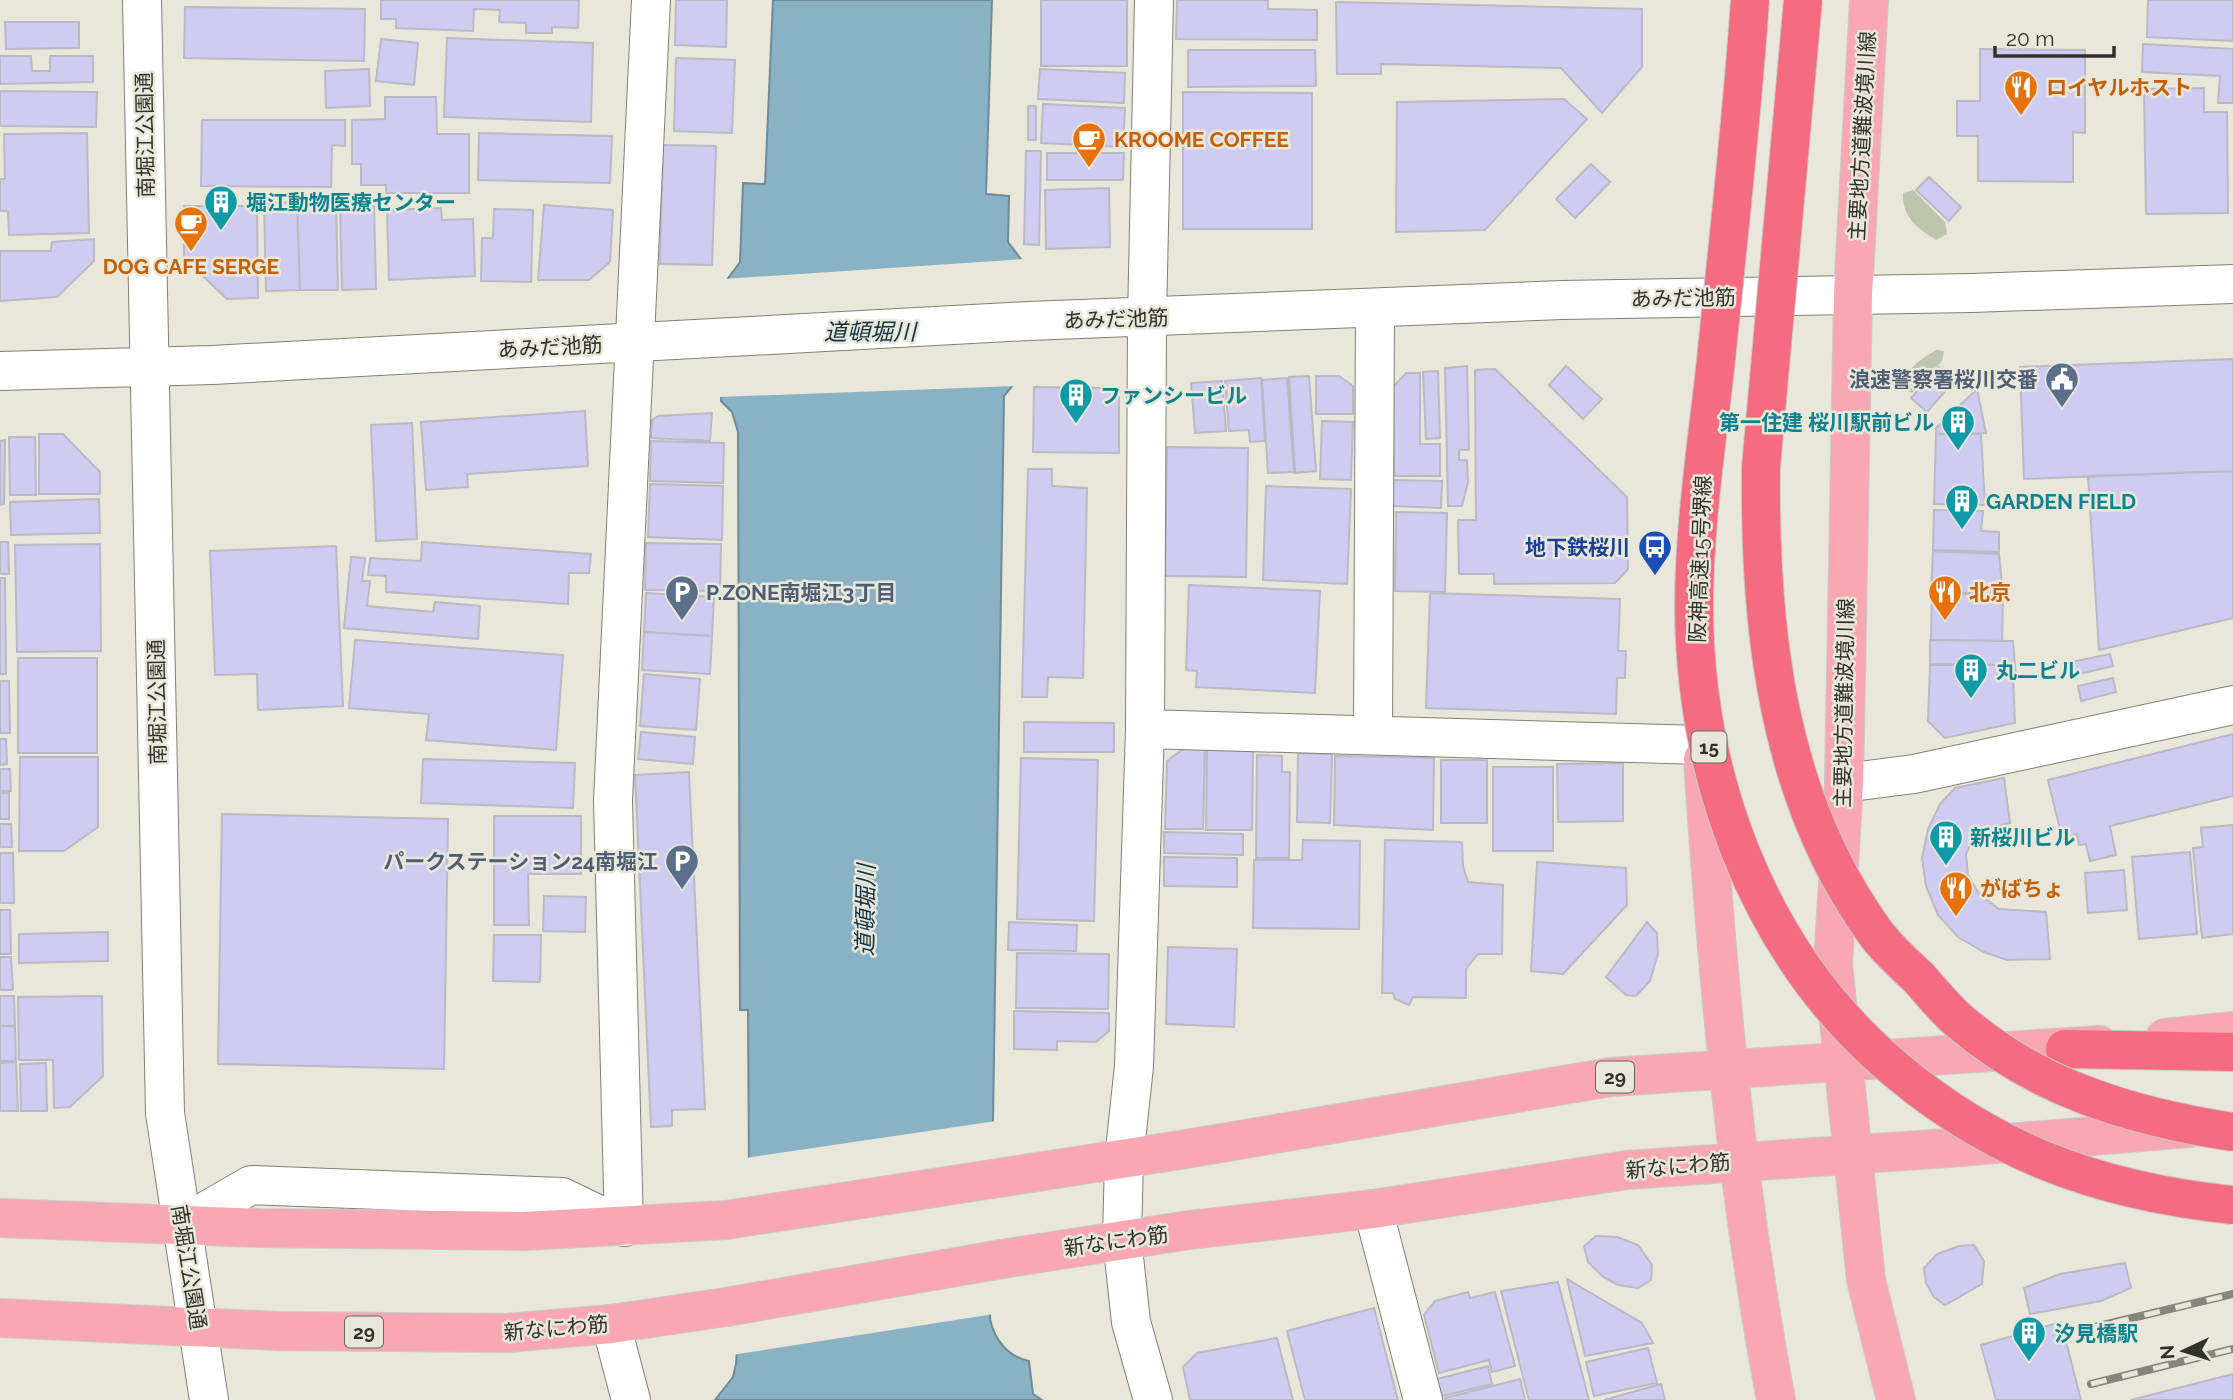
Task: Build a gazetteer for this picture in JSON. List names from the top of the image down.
{
  "streets": {
    "highway": ["阪神高速15号堺線", "15"],
    "main road": ["主要地方道難波境川線", "29", "新なにわ筋"],
    "street": ["南堀江公園通", "あみだ池筋"]
  },
  "crossings": [
    ["南堀江公園通", "あみだ池筋"],
    ["南堀江公園通", "29"],
    ["南堀江公園通", "新なにわ筋"],
    ["主要地方道難波境川線", "あみだ池筋"],
    ["主要地方道難波境川線", "29"],
    ["主要地方道難波境川線", "新なにわ筋"]
  ],
  "water": ["道頓堀川"],
  "places": {
    "restaurant": ["ロイヤルホスト", "北京", "がばちょ"],
    "cafe": ["KROOME COFFEE", "DOG CAFE SERGE"],
    "building": [
      "堀江動物医療センター",
      "ファンシービル",
      "第一住建 桜川駅前ビル",
      "GARDEN FIELD",
      "丸二ビル",
      "新桜川ビル",
      "汐見橋駅"
    ],
    "public building": ["浪速警察署桜川交番"],
    "bus stop": ["地下鉄桜川"],
    "parking": ["P.ZONE南堀江3丁目", "パークステーション24南堀江"]
  },
  "scale_bar": "20 m",
  "north": "left"
}
